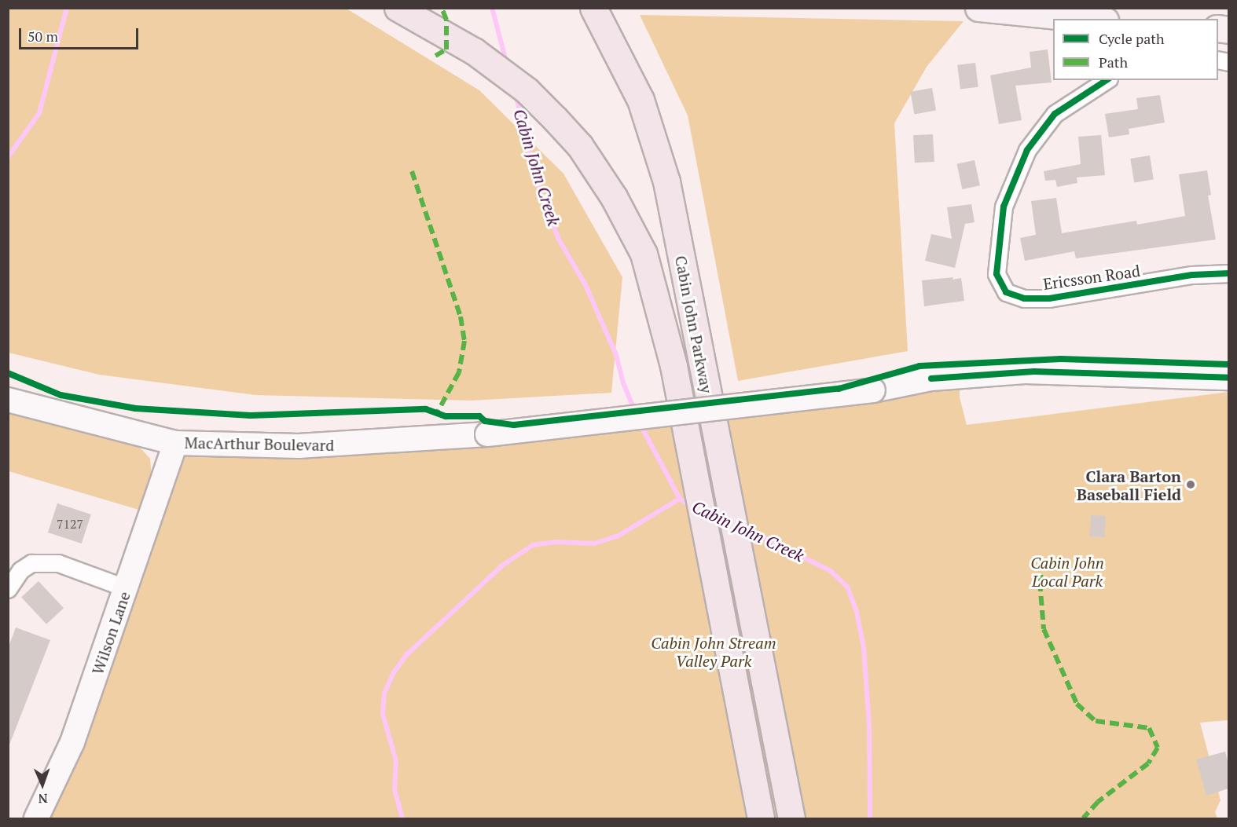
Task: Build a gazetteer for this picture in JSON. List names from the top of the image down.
{
  "streets": {
    "highway": ["Cabin John Parkway"],
    "main road": ["MacArthur Boulevard", "Wilson Lane"],
    "street": ["Ericsson Road"]
  },
  "crossings": [
    ["MacArthur Boulevard", "Wilson Lane"]
  ],
  "water": ["Cabin John Creek"],
  "parks": ["Cabin John Local Park", "Cabin John Stream Valley Park"],
  "places": ["Clara Barton Baseball Field"],
  "house_numbers": ["7127"],
  "legend": ["Cycle path", "Path"],
  "scale_bar": "50 m",
  "north": "bottom"
}
